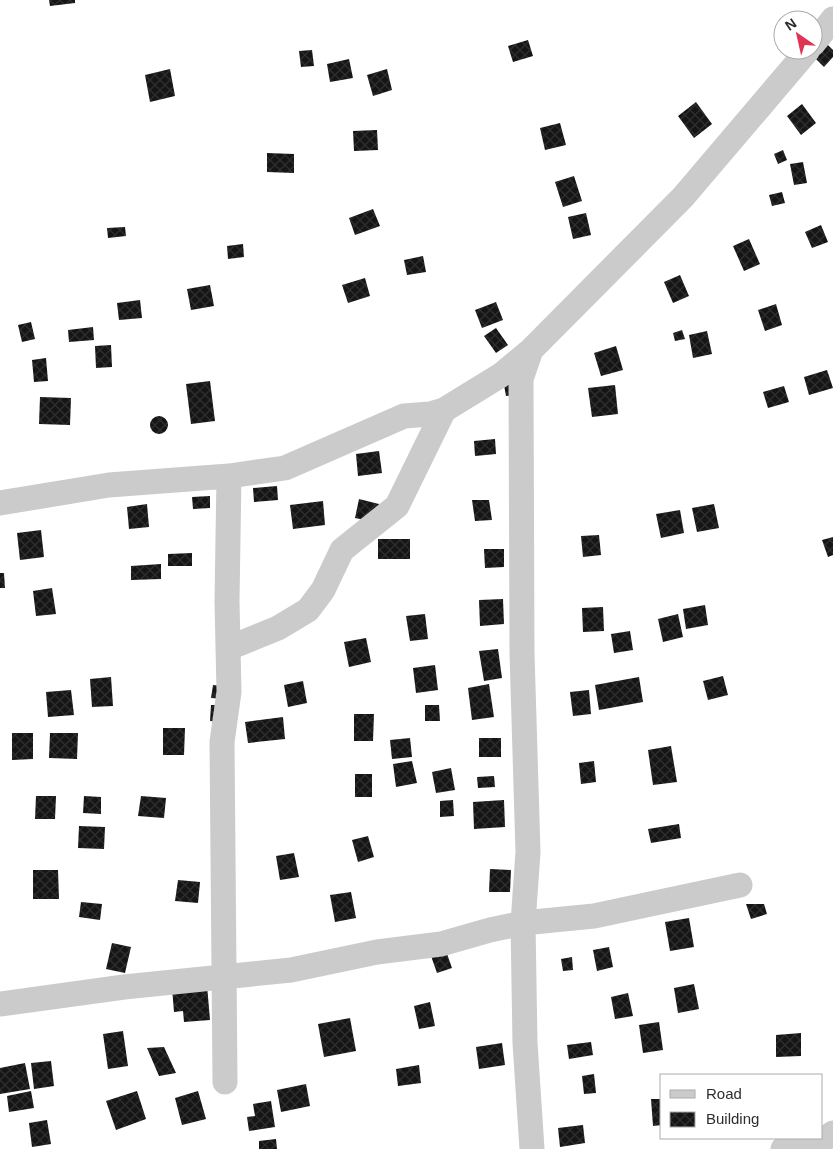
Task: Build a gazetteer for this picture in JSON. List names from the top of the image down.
{
  "legend": ["Road", "Building"],
  "north": "top left"
}
